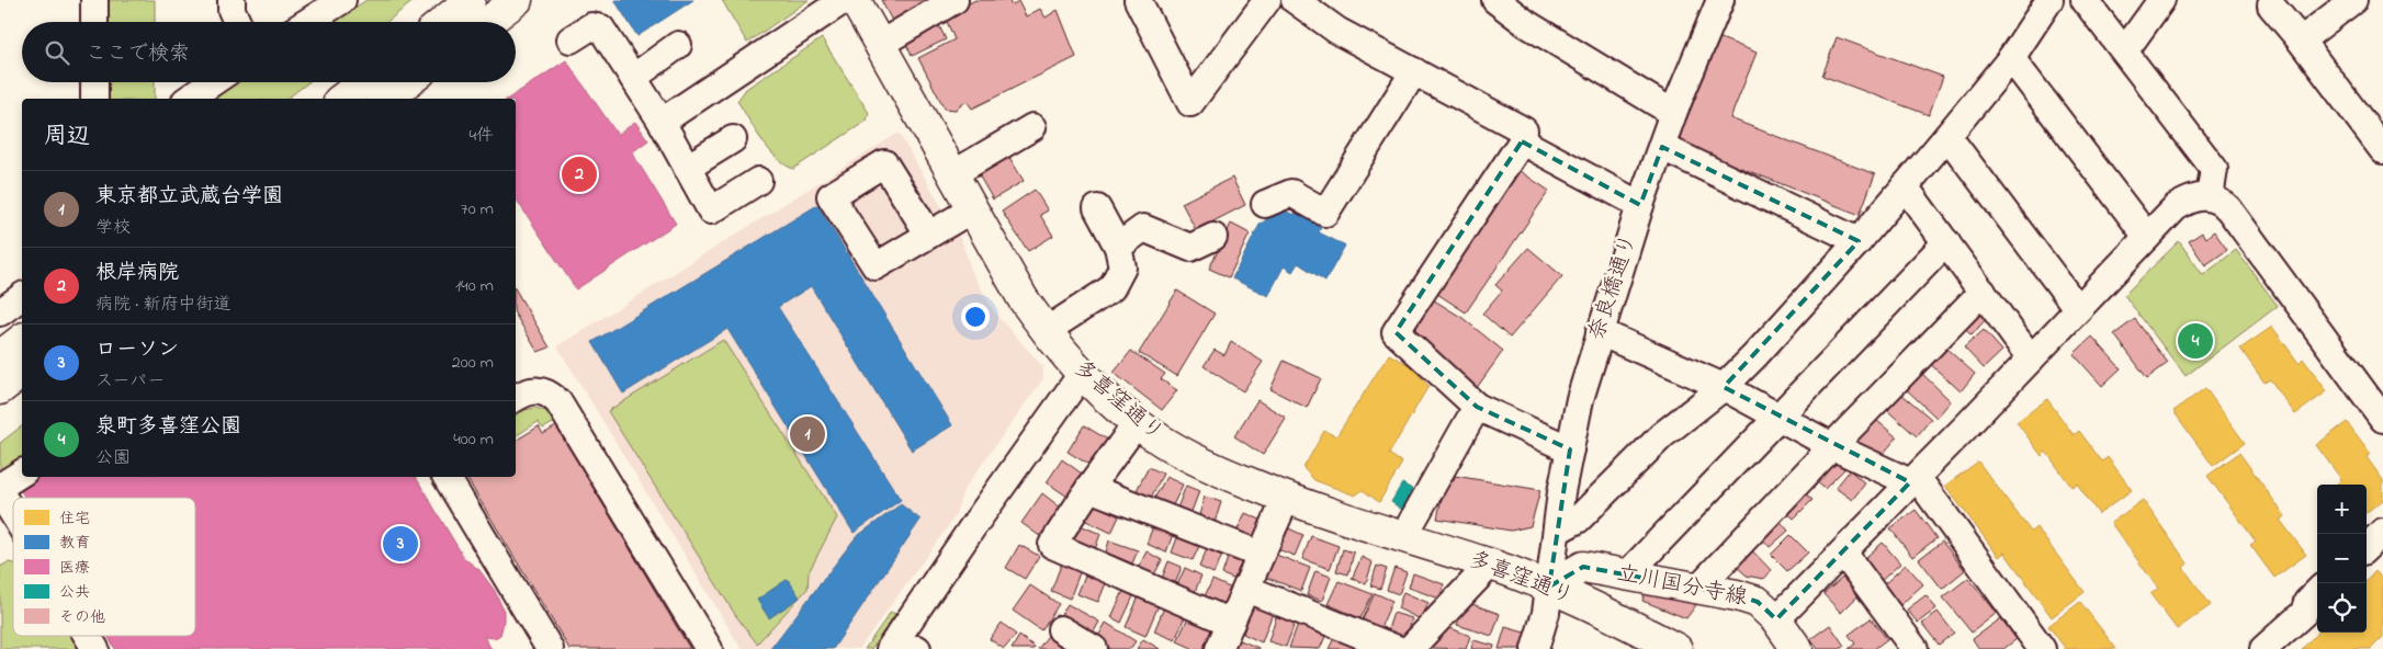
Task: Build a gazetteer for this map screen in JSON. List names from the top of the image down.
{
  "streets": {
    "main road": ["多喜窪通り", "立川国分寺線"],
    "street": ["奈良橋通り"]
  },
  "crossings": [
    ["奈良橋通り", "多喜窪通り"],
    ["奈良橋通り", "立川国分寺線"],
    ["多喜窪通り", "立川国分寺線"]
  ],
  "legend": [
    "住宅",
    "教育",
    "医療",
    "公共",
    "その他"
  ],
  "page": {
    "search": "ここで検索",
    "heading": ["周辺", "4件"],
    "pins": [
      "2",
      "4",
      "1",
      "3"
    ],
    "list": [
      {
        "mark": "1",
        "name": "東京都立武蔵台学園",
        "note": "学校",
        "value": "70 m"
      },
      {
        "mark": "2",
        "name": "根岸病院",
        "note": "病院 · 新府中街道",
        "value": "140 m"
      },
      {
        "mark": "3",
        "name": "ローソン",
        "note": "スーパー",
        "value": "200 m"
      },
      {
        "mark": "4",
        "name": "泉町多喜窪公園",
        "note": "公園",
        "value": "400 m"
      }
    ],
    "map_buttons": ["+", "−"]
  }
}
